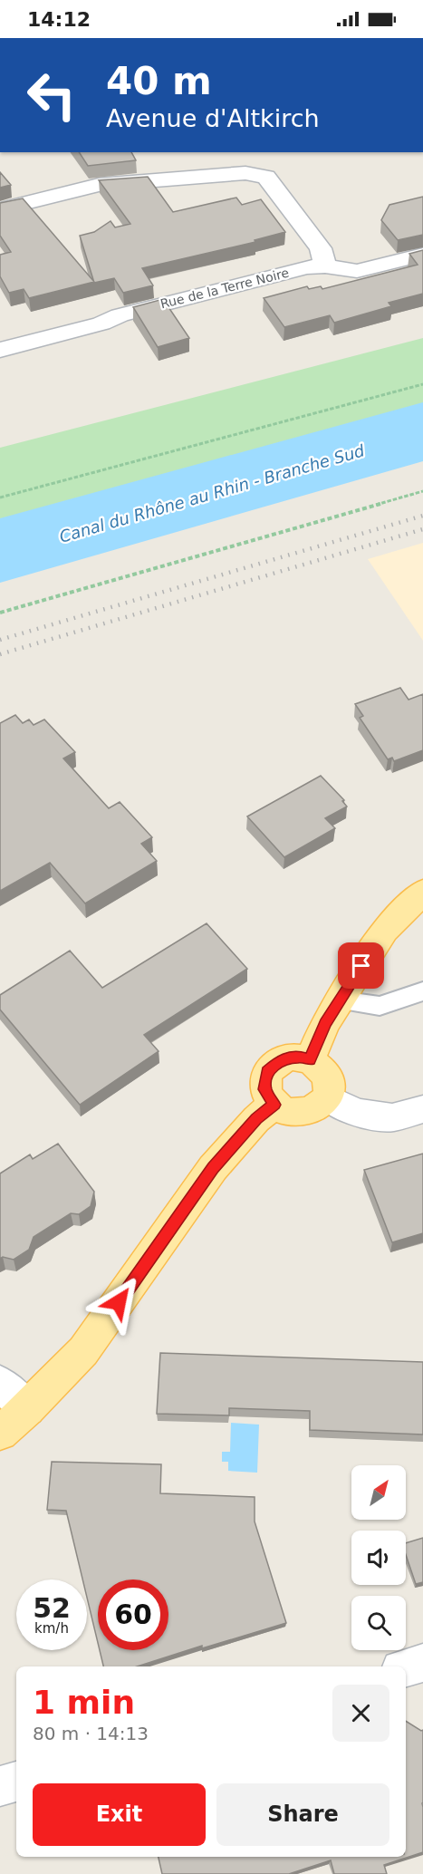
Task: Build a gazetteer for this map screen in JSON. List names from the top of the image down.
{
  "streets": {
    "street": ["Rue de la Terre Noire"]
  },
  "water": ["Canal du Rhône au Rhin - Branche Sud"],
  "north": "top right",
  "page": {
    "status": "14:12",
    "turn": ["40 m", "Avenue d'Altkirch"],
    "speed": "52 km/h",
    "limit": "60",
    "heading": ["1 min", "80 m · 14:13"],
    "buttons": ["Exit", "Share"]
  }
}
